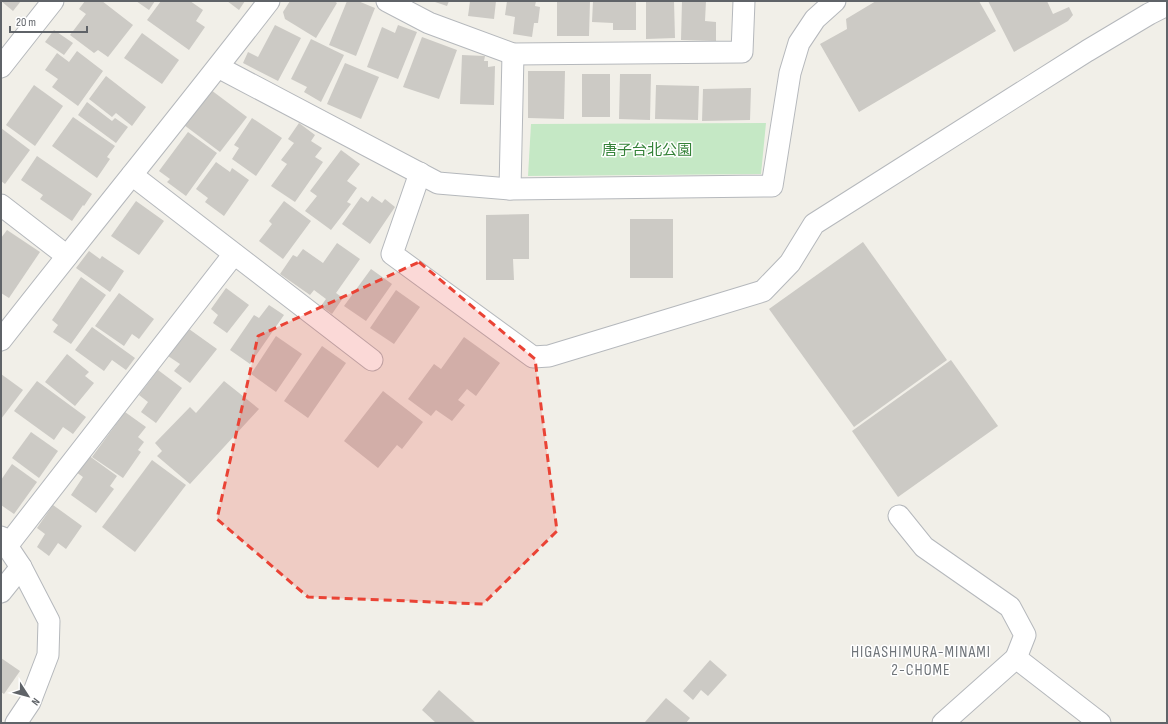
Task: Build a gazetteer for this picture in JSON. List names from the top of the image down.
{
  "districts": ["HIGASHIMURA-MINAMI 2-CHOME"],
  "parks": ["唐子台北公園"],
  "scale_bar": "20 m",
  "north": "bottom right"
}
